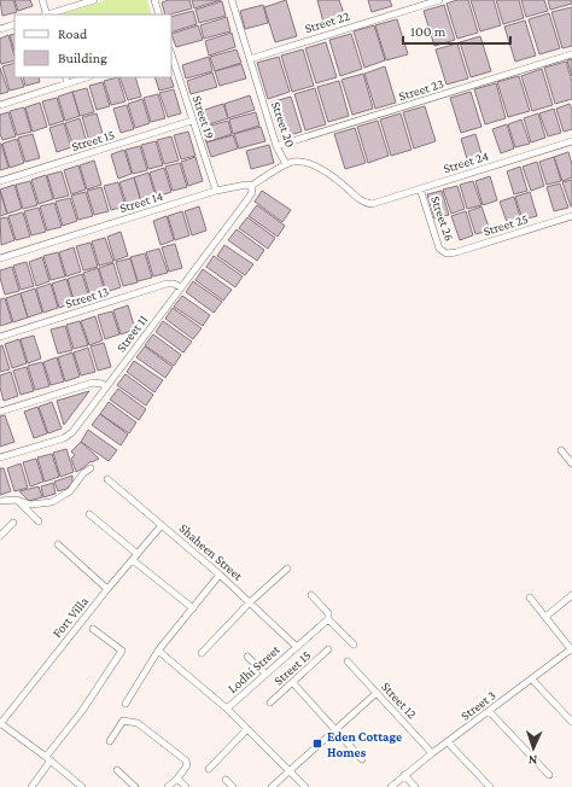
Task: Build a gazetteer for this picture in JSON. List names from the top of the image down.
{
  "streets": {
    "street": [
      "Street 22",
      "Street 23",
      "Street 19",
      "Street 20",
      "Street 15",
      "Street 24",
      "Street 14",
      "Street 26",
      "Street 25",
      "Street 13",
      "Street 11",
      "Shaheen Street",
      "Fort Villa",
      "Lodhi Street",
      "Street 12",
      "Street 3"
    ]
  },
  "crossings": [
    ["Street 22", "Street 20"],
    ["Street 23", "Street 20"],
    ["Street 19", "Street 15"],
    ["Street 19", "Street 14"],
    ["Street 20", "Street 24"],
    ["Street 20", "Street 14"],
    ["Street 24", "Street 26"],
    ["Street 14", "Street 11"],
    ["Street 26", "Street 25"],
    ["Street 13", "Street 11"],
    ["Shaheen Street", "Fort Villa"],
    ["Shaheen Street", "Lodhi Street"],
    ["Street 12", "Street 3"]
  ],
  "places": {
    "transit": ["Eden Cottage Homes"]
  },
  "legend": ["Road", "Building"],
  "scale_bar": "100 m",
  "north": "bottom"
}
